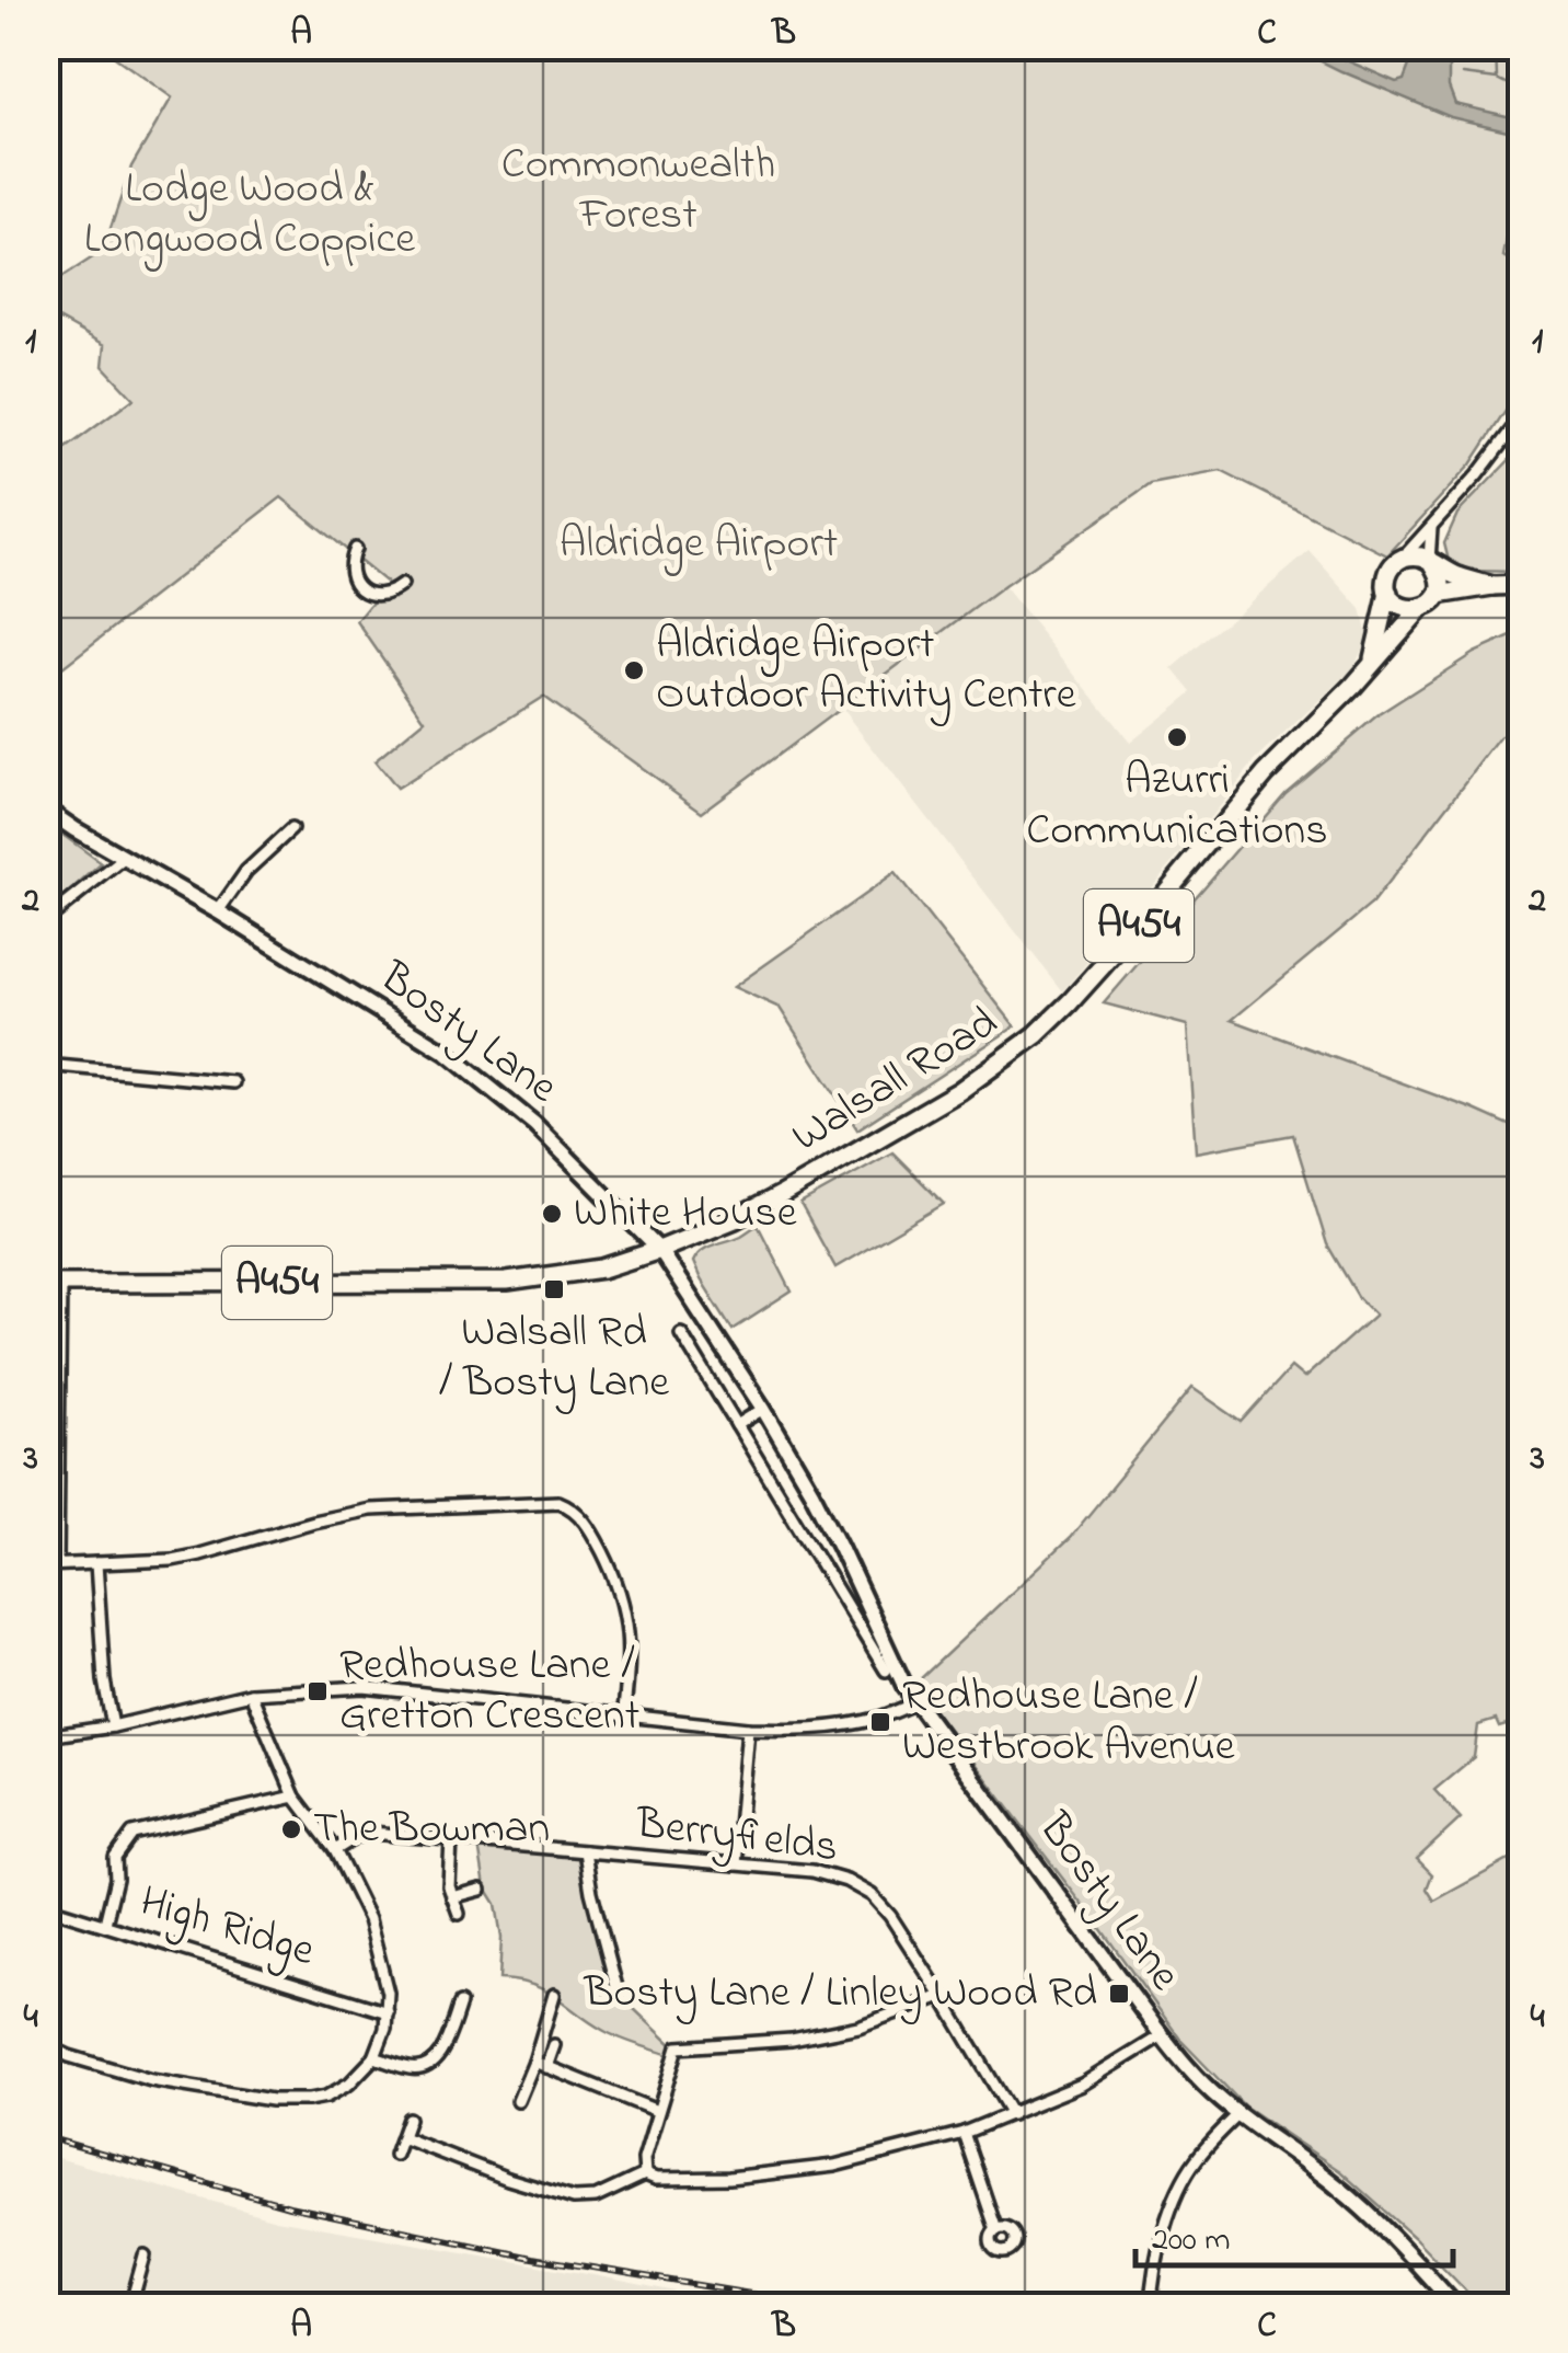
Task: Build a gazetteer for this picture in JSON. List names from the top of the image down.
{
  "streets": {
    "main road": ["A454", "Bosty Lane", "Walsall Road"],
    "street": ["Berryfields", "High Ridge"]
  },
  "crossings": [
    ["Bosty Lane", "Walsall Road"]
  ],
  "parks": ["Commonwealth Forest", "Lodge Wood & Longwood Coppice", "Aldridge Airport"],
  "places": {
    "other": [
      "Aldridge Airport Outdoor Activity Centre",
      "Azurri Communications",
      "White House",
      "The Bowman"
    ],
    "transit": [
      "Walsall Rd / Bosty Lane",
      "Redhouse Lane / Gretton Crescent",
      "Redhouse Lane / Westbrook Avenue",
      "Bosty Lane / Linley Wood Rd"
    ]
  },
  "scale_bar": "200 m",
  "grid": {
    "columns": ["A", "B", "C"],
    "rows": [
      "1",
      "2",
      "3",
      "4"
    ]
  }
}
